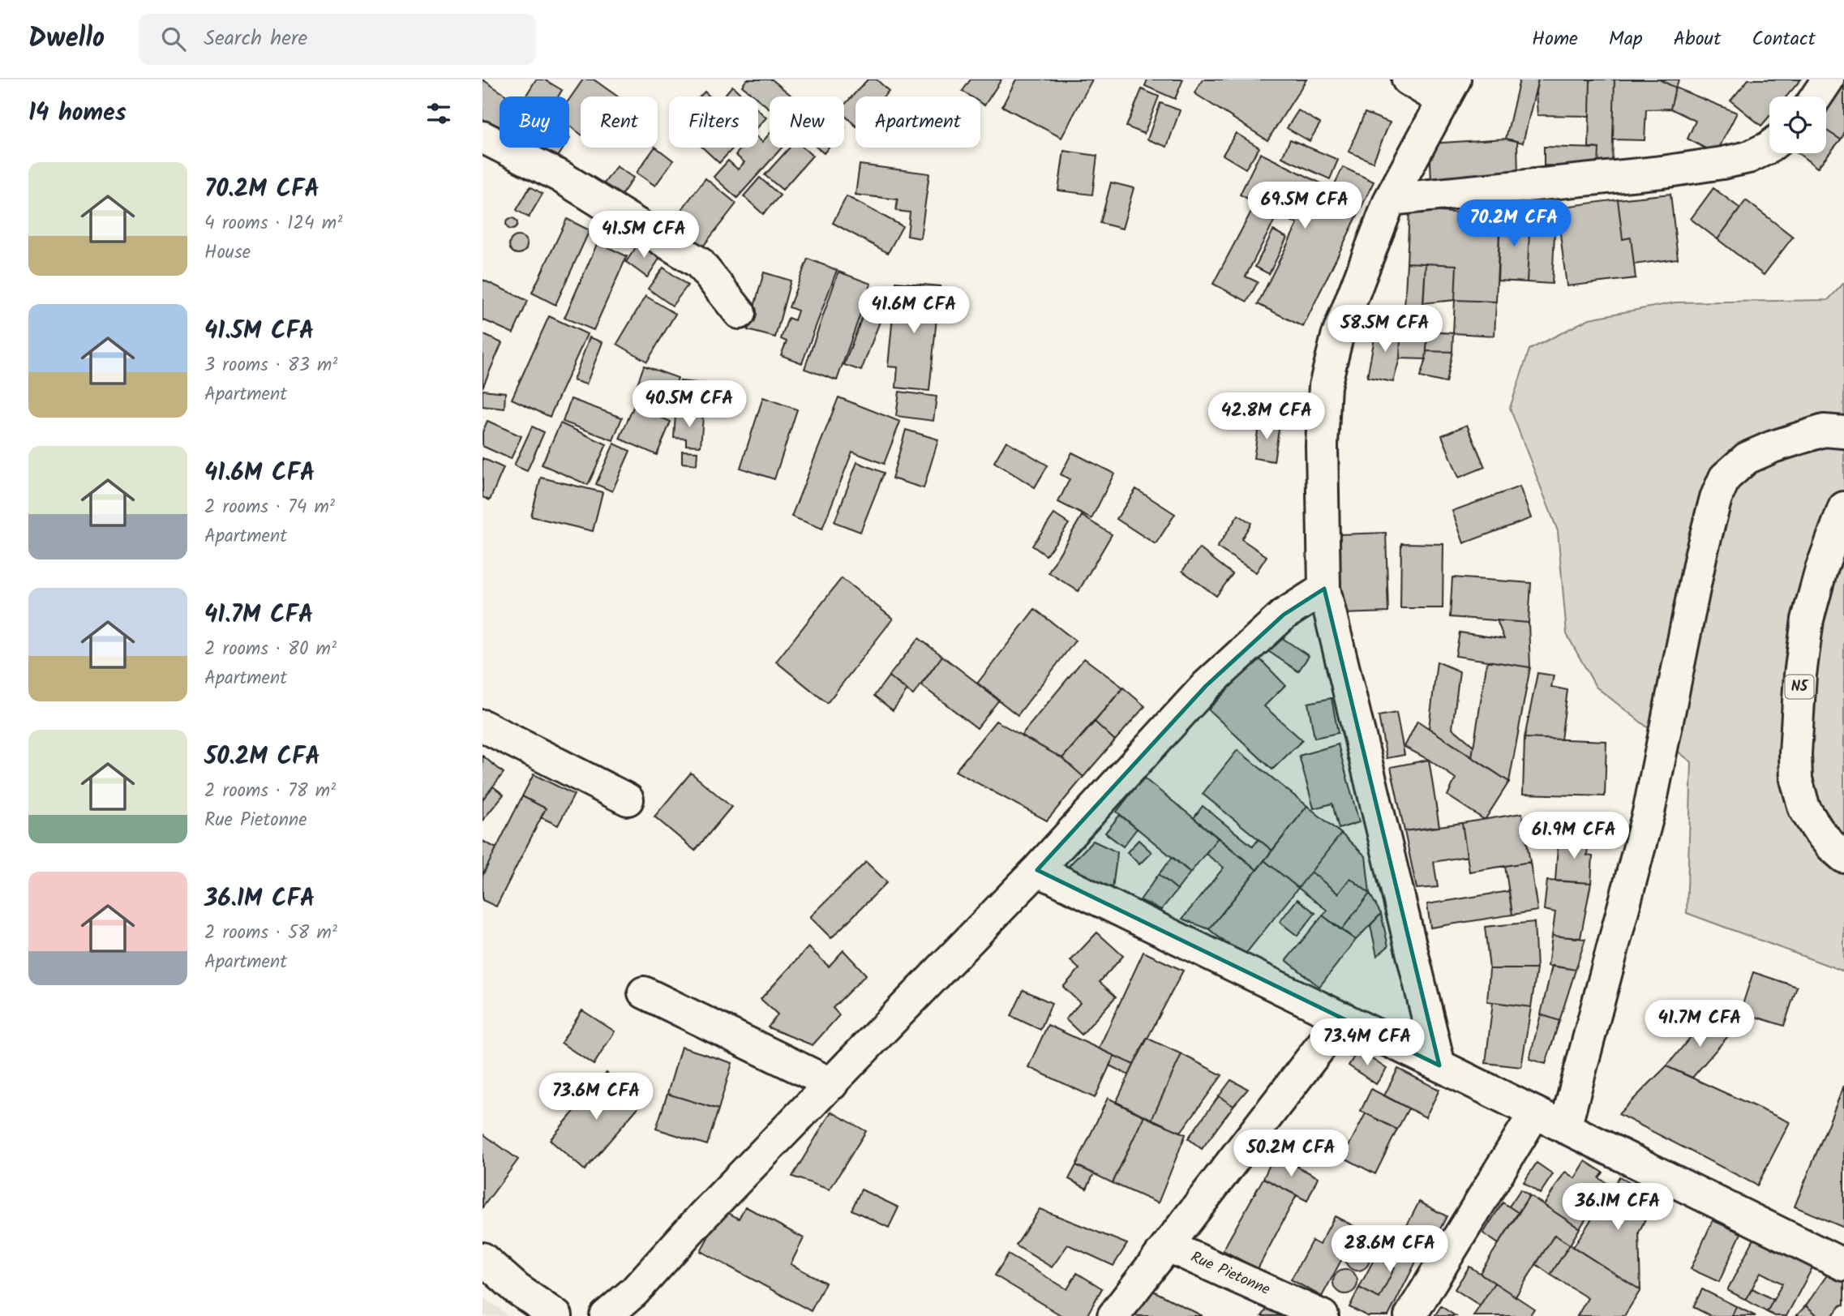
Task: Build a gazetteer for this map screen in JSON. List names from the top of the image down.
{
  "streets": {
    "street": ["N5", "Rue Pietonne"]
  },
  "page": {
    "header": "Dwello",
    "search": "Search here",
    "nav": [
      "Home",
      "Map",
      "About",
      "Contact"
    ],
    "heading": "14 homes",
    "chip": [
      "Buy",
      "Rent",
      "Filters",
      "New",
      "Apartment"
    ],
    "list": [
      {
        "name": "70.2M CFA",
        "note": "4 rooms · 124 m² · House"
      },
      {
        "name": "41.5M CFA",
        "note": "3 rooms · 83 m² · Apartment"
      },
      {
        "name": "41.6M CFA",
        "note": "2 rooms · 74 m² · Apartment"
      },
      {
        "name": "41.7M CFA",
        "note": "2 rooms · 80 m² · Apartment"
      },
      {
        "name": "50.2M CFA",
        "note": "2 rooms · 78 m² · Rue Pietonne"
      },
      {
        "name": "36.1M CFA",
        "note": "2 rooms · 58 m² · Apartment"
      }
    ],
    "price": [
      "69.5M CFA",
      "70.2M CFA",
      "41.5M CFA",
      "41.6M CFA",
      "58.5M CFA",
      "40.5M CFA",
      "42.8M CFA",
      "61.9M CFA",
      "41.7M CFA",
      "73.4M CFA",
      "73.6M CFA",
      "50.2M CFA",
      "36.1M CFA",
      "28.6M CFA"
    ]
  }
}
